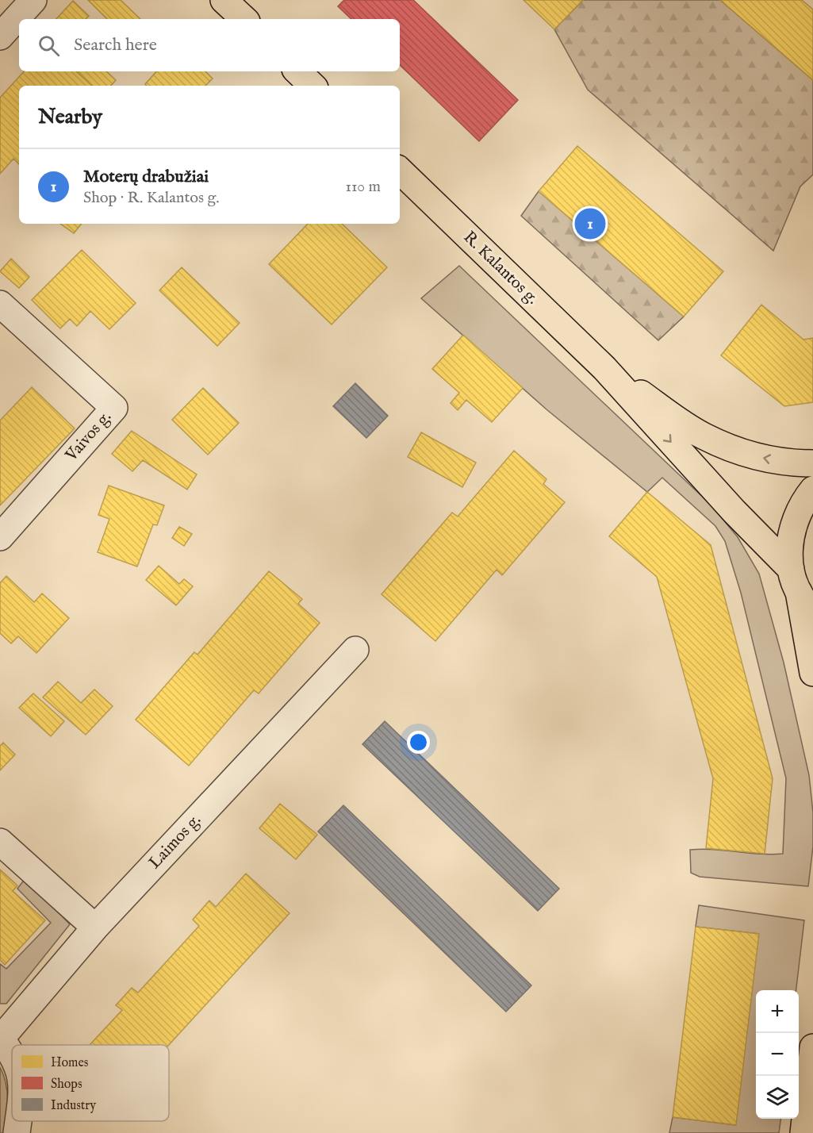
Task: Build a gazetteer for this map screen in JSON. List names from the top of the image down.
{
  "streets": {
    "main road": ["R. Kalantos g."],
    "street": ["Vaivos g.", "Laimos g."]
  },
  "legend": ["Homes", "Shops", "Industry"],
  "page": {
    "search": "Search here",
    "heading": "Nearby",
    "list": [
      {
        "mark": "1",
        "name": "Moterų drabužiai",
        "note": "Shop · R. Kalantos g.",
        "value": "110 m"
      }
    ],
    "pins": "1",
    "map_buttons": ["+", "−"]
  }
}
